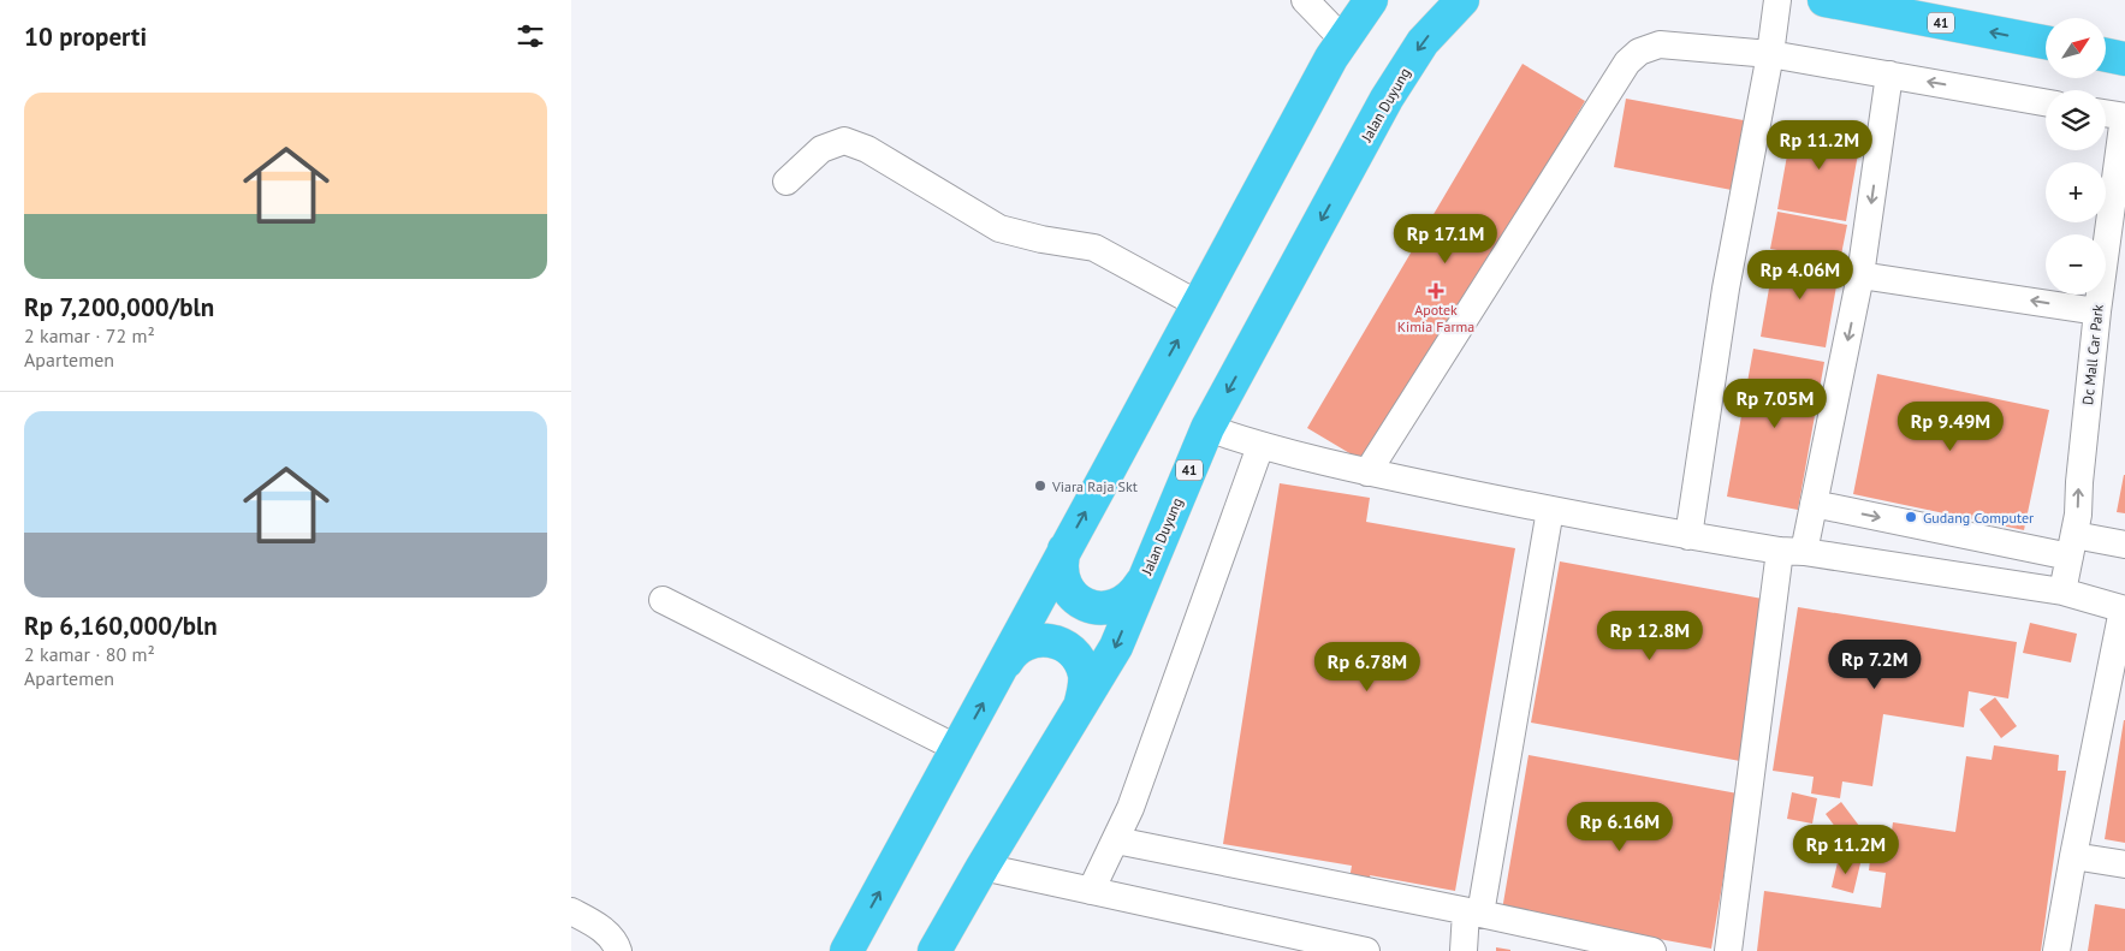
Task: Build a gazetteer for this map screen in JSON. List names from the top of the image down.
{
  "streets": {
    "highway": ["41", "Jalan Duyung"],
    "street": ["Dc Mall Car Park"]
  },
  "one_way": ["Dc Mall Car Park"],
  "places": {
    "health": ["Apotek Kimia Farma"],
    "other": ["Viara Raja Skt", "Gudang Computer"]
  },
  "north": "top right",
  "page": {
    "heading": "10 properti",
    "map_buttons": ["+", "−"],
    "list": [
      {
        "name": "Rp 7,200,000/bln",
        "note": "2 kamar · 72 m² · Apartemen"
      },
      {
        "name": "Rp 6,160,000/bln",
        "note": "2 kamar · 80 m² · Apartemen"
      }
    ],
    "price": [
      "Rp 11.2M",
      "Rp 17.1M",
      "Rp 4.06M",
      "Rp 7.05M",
      "Rp 9.49M",
      "Rp 12.8M",
      "Rp 7.2M",
      "Rp 6.78M",
      "Rp 6.16M",
      "Rp 11.2M"
    ]
  }
}
